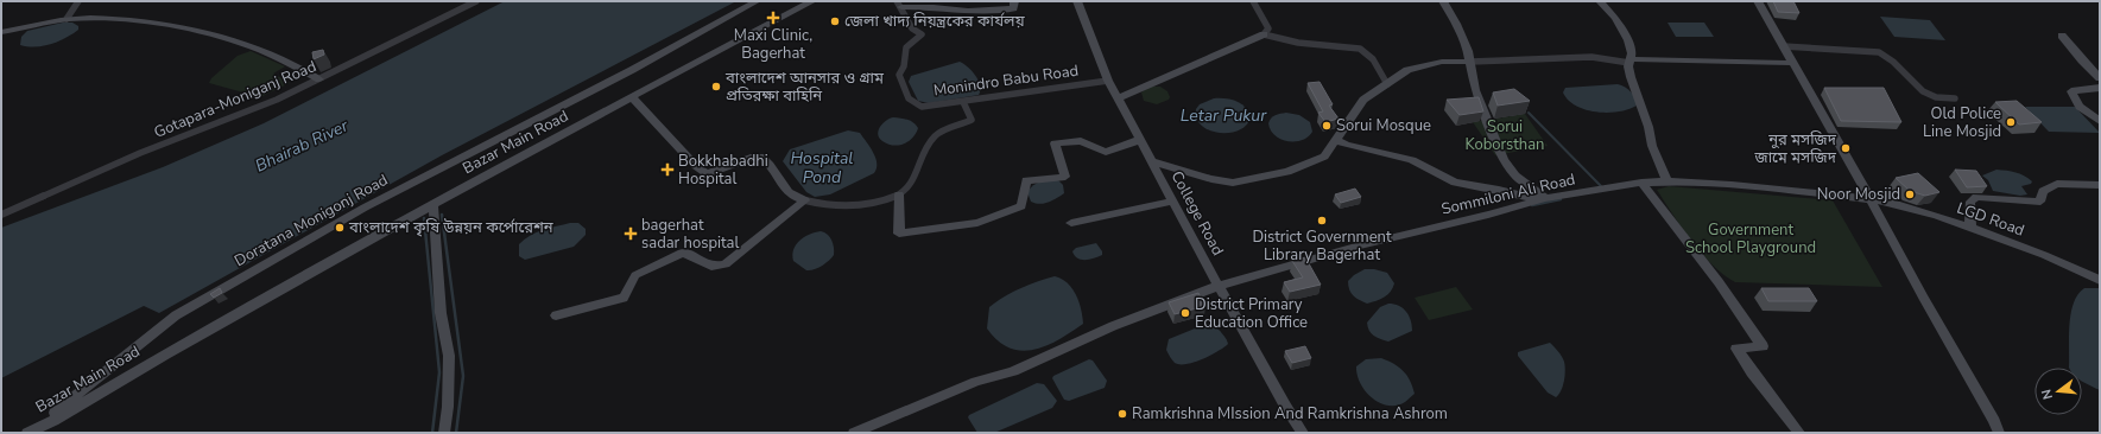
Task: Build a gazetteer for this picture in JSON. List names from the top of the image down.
{
  "streets": {
    "street": [
      "Monindro Babu Road",
      "Gotapara-Moniganj Road",
      "Bazar Main Road",
      "Sommiloni Ali Road",
      "College Road",
      "LGD Road",
      "Doratana Monigonj Road"
    ]
  },
  "crossings": [
    ["Monindro Babu Road", "College Road"],
    ["Bazar Main Road", "Doratana Monigonj Road"],
    ["Sommiloni Ali Road", "College Road"],
    ["Sommiloni Ali Road", "LGD Road"]
  ],
  "water": ["Letar Pukur", "Bhairab River", "Hospital Pond"],
  "parks": ["Sorui Koborsthan", "Government School Playground"],
  "places": {
    "health": ["Maxi Clinic, Bagerhat", "Bokkhabadhi Hospital", "bagerhat sadar hospital"],
    "other": [
      "জেলা খাদ্য নিয়ন্ত্রকের কার্যলয়",
      "বাংলাদেশ আনসার ও গ্রাম প্রতিরক্ষা বাহিনি",
      "Old Police Line Mosjid",
      "Sorui Mosque",
      "নুর মসজিদ জামে মসজিদ",
      "Noor Mosjid",
      "District Government Library Bagerhat",
      "বাংলাদেশ কৃষি উন্নয়ন কর্পোরেশন",
      "District Primary Education Office",
      "Ramkrishna MIssion And Ramkrishna Ashrom"
    ]
  },
  "north": "left"
}
